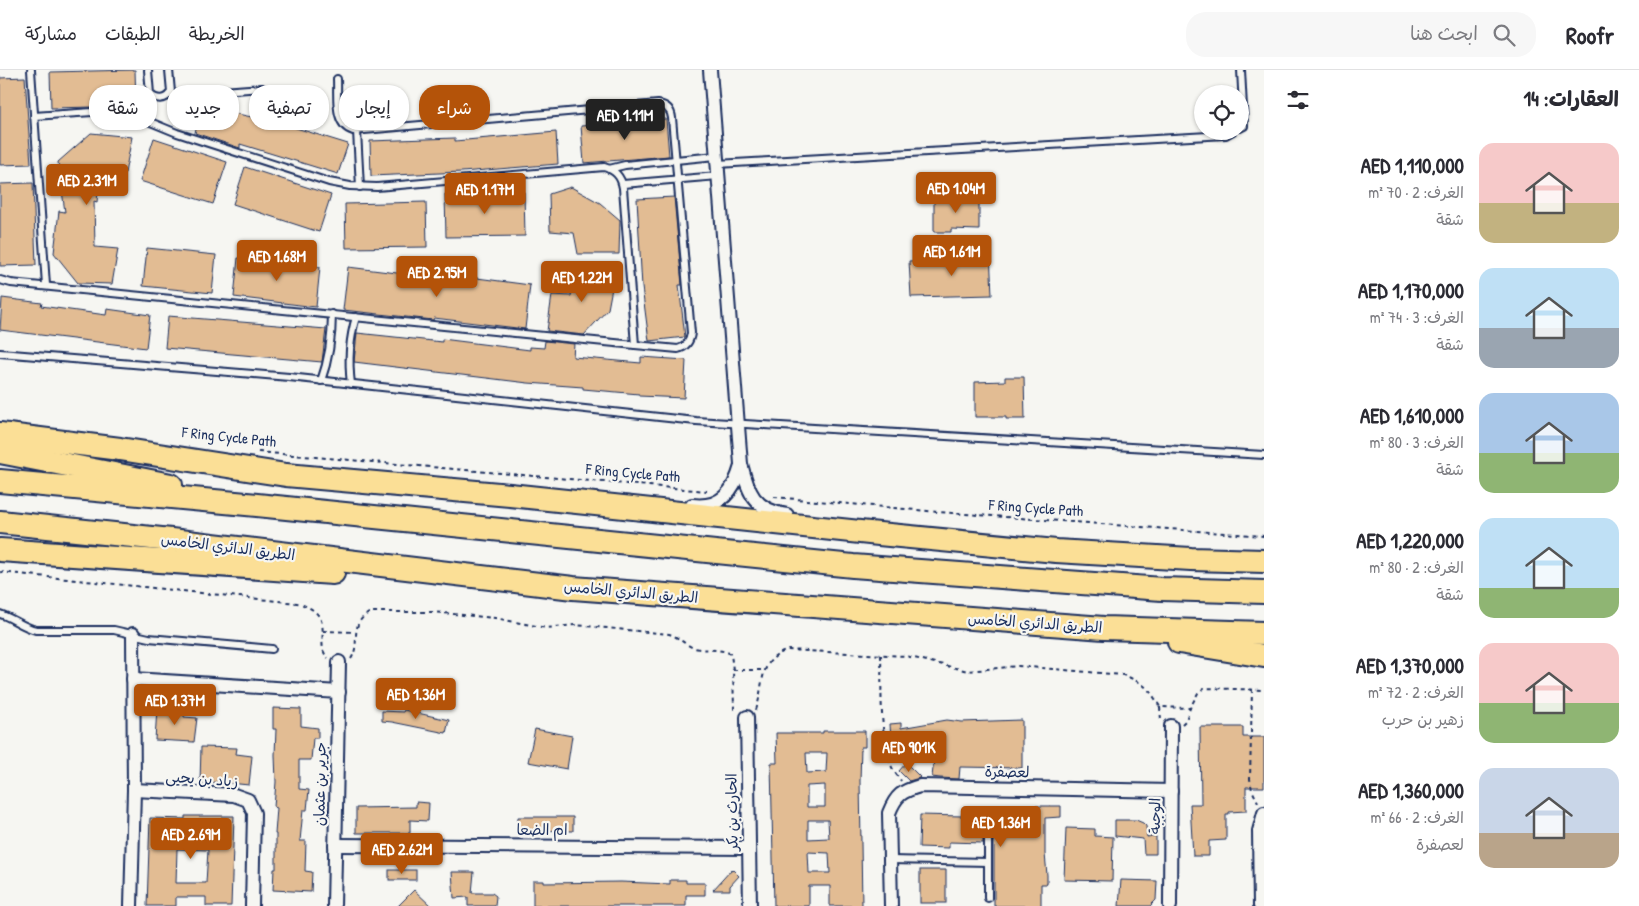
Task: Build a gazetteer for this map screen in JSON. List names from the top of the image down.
{
  "streets": {
    "highway": ["الطريق الدائري الخامس"],
    "street": [
      "لعصفرة",
      "زياد بن يحيى",
      "جرير بن عثمان",
      "الحارث بن بكر",
      "الوجبة",
      "ام الضعا"
    ],
    "path": ["F Ring Cycle Path"]
  },
  "crossings": [
    ["لعصفرة", "الوجبة"],
    ["جرير بن عثمان", "ام الضعا"],
    ["الحارث بن بكر", "ام الضعا"]
  ],
  "page": {
    "header": "Roofr",
    "search": "ابحث هنا",
    "nav": ["الخريطة", "الطبقات", "مشاركة"],
    "heading": "العقارات: 14",
    "chip": [
      "شراء",
      "إيجار",
      "تصفية",
      "جديد",
      "شقة"
    ],
    "price": [
      "AED 1.11M",
      "AED 2.31M",
      "AED 1.04M",
      "AED 1.17M",
      "AED 1.61M",
      "AED 1.68M",
      "AED 2.95M",
      "AED 1.22M",
      "AED 1.36M",
      "AED 1.37M",
      "AED 901K",
      "AED 1.36M",
      "AED 2.69M",
      "AED 2.62M"
    ],
    "list": [
      {
        "name": "AED 1,110,000",
        "note": "الغرف: 2 · 70 m² · شقة"
      },
      {
        "name": "AED 1,170,000",
        "note": "الغرف: 3 · 74 m² · شقة"
      },
      {
        "name": "AED 1,610,000",
        "note": "الغرف: 3 · 80 m² · شقة"
      },
      {
        "name": "AED 1,220,000",
        "note": "الغرف: 2 · 80 m² · شقة"
      },
      {
        "name": "AED 1,370,000",
        "note": "الغرف: 2 · 72 m² · زهير بن حرب"
      },
      {
        "name": "AED 1,360,000",
        "note": "الغرف: 2 · 66 m² · لعصفرة"
      }
    ]
  }
}
